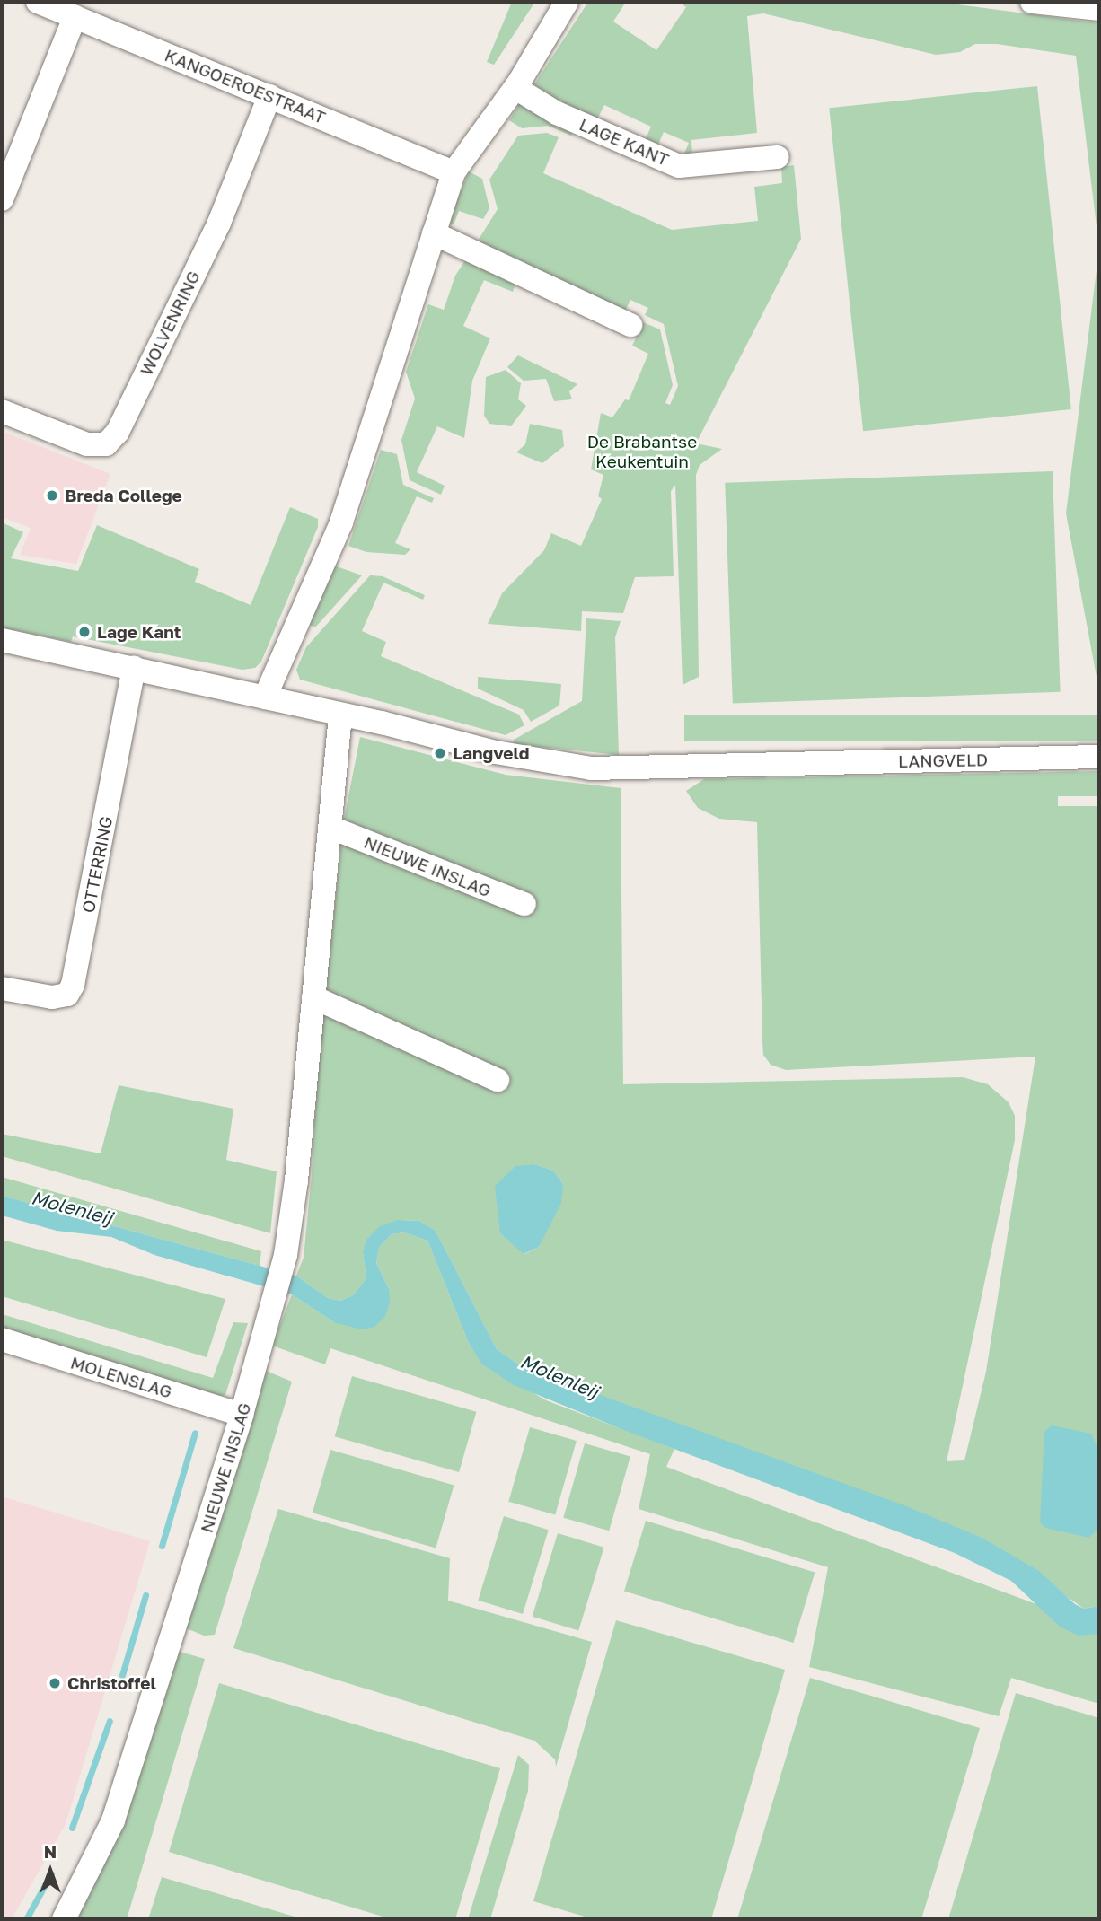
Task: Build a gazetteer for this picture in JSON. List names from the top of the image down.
{
  "streets": {
    "street": [
      "KANGOEROESTRAAT",
      "LAGE KANT",
      "WOLVENRING",
      "LANGVELD",
      "OTTERRING",
      "NIEUWE INSLAG",
      "MOLENSLAG"
    ]
  },
  "crossings": [
    ["KANGOEROESTRAAT", "WOLVENRING"],
    ["LANGVELD", "NIEUWE INSLAG"],
    ["NIEUWE INSLAG", "MOLENSLAG"]
  ],
  "water": ["Molenleij"],
  "parks": ["De Brabantse Keukentuin"],
  "places": [
    "Breda College",
    "Lage Kant",
    "Langveld",
    "Christoffel"
  ],
  "north": "top"
}
